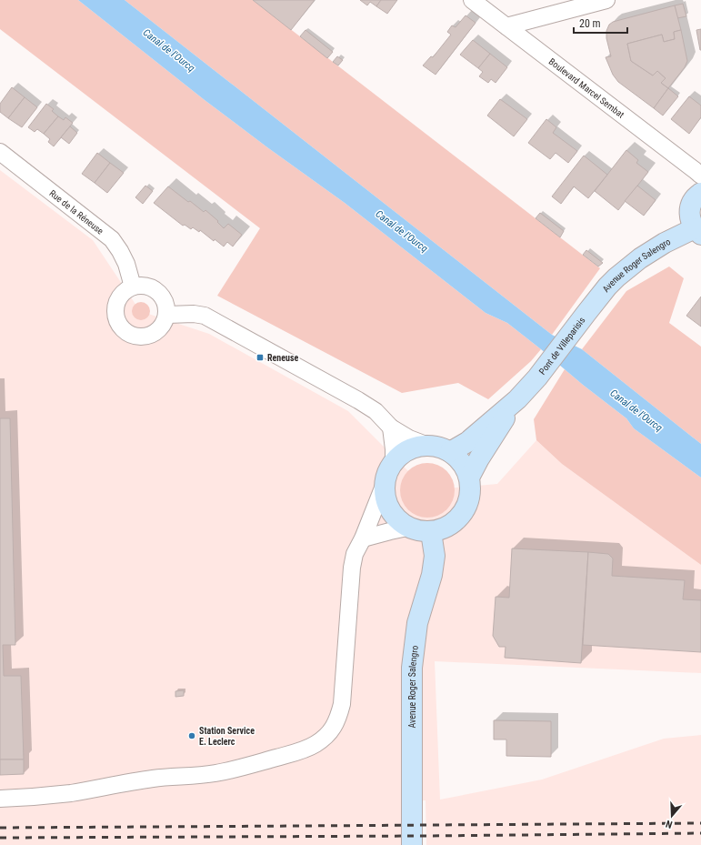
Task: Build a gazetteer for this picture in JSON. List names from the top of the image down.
{
  "streets": {
    "street": [
      "Boulevard Marcel Sembat",
      "Rue de la Réneuse",
      "Avenue Roger Salengro",
      "Pont de Villeparisis"
    ]
  },
  "crossings": [
    ["Avenue Roger Salengro", "Pont de Villeparisis"]
  ],
  "water": ["Canal de l'Ourcq"],
  "places": {
    "transit": ["Reneuse"],
    "other": ["Station Service E. Leclerc"]
  },
  "scale_bar": "20 m",
  "north": "bottom"
}
